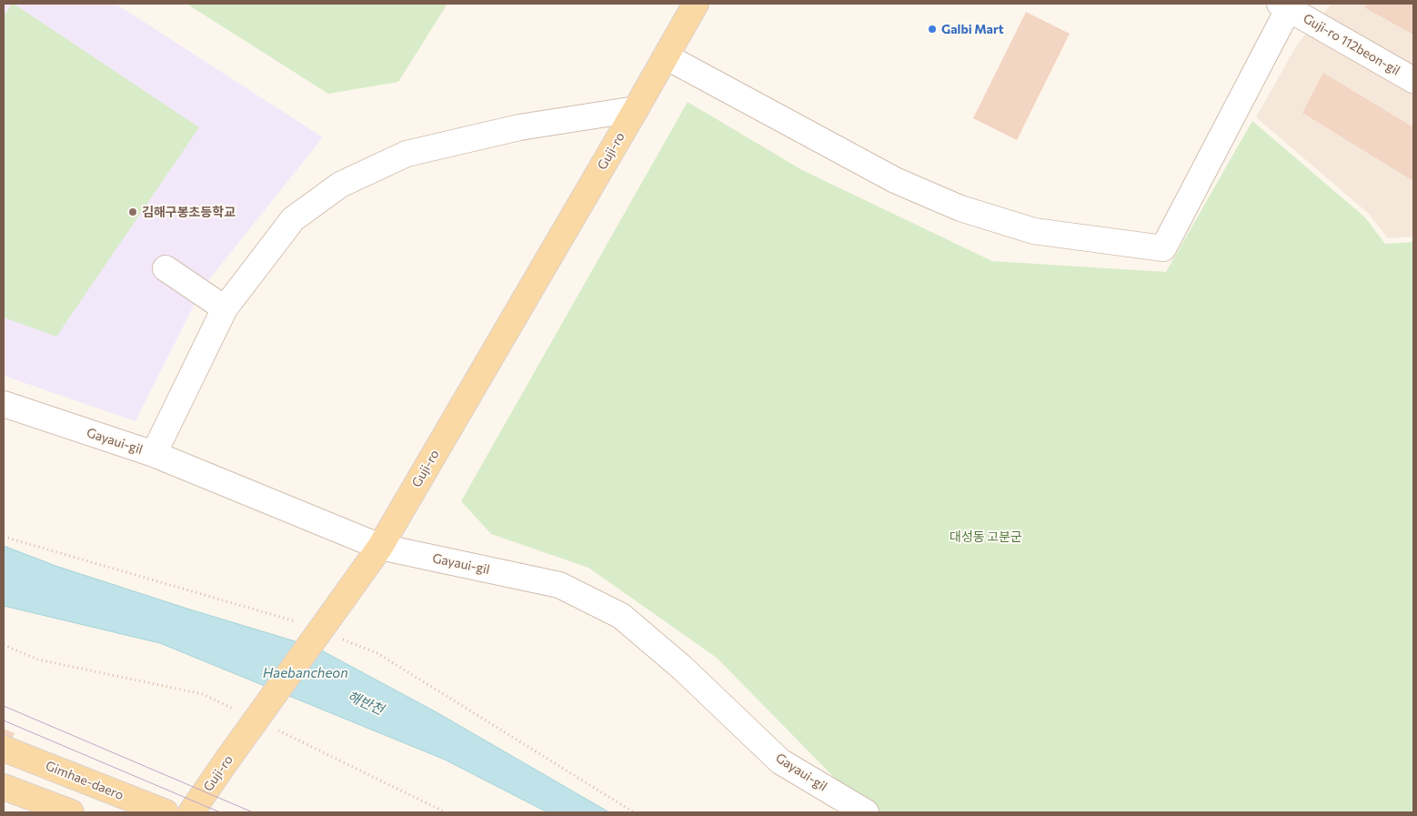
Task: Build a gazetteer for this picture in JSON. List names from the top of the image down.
{
  "streets": {
    "main road": ["Guji-ro", "Gimhae-daero"],
    "street": ["Guji-ro 112beon-gil", "Gayaui-gil"]
  },
  "crossings": [
    ["Guji-ro", "Gayaui-gil"]
  ],
  "water": ["Haebancheon", "해반천"],
  "parks": ["대성동 고분군"],
  "places": ["Galbi Mart", "김해구봉초등학교"]
}
